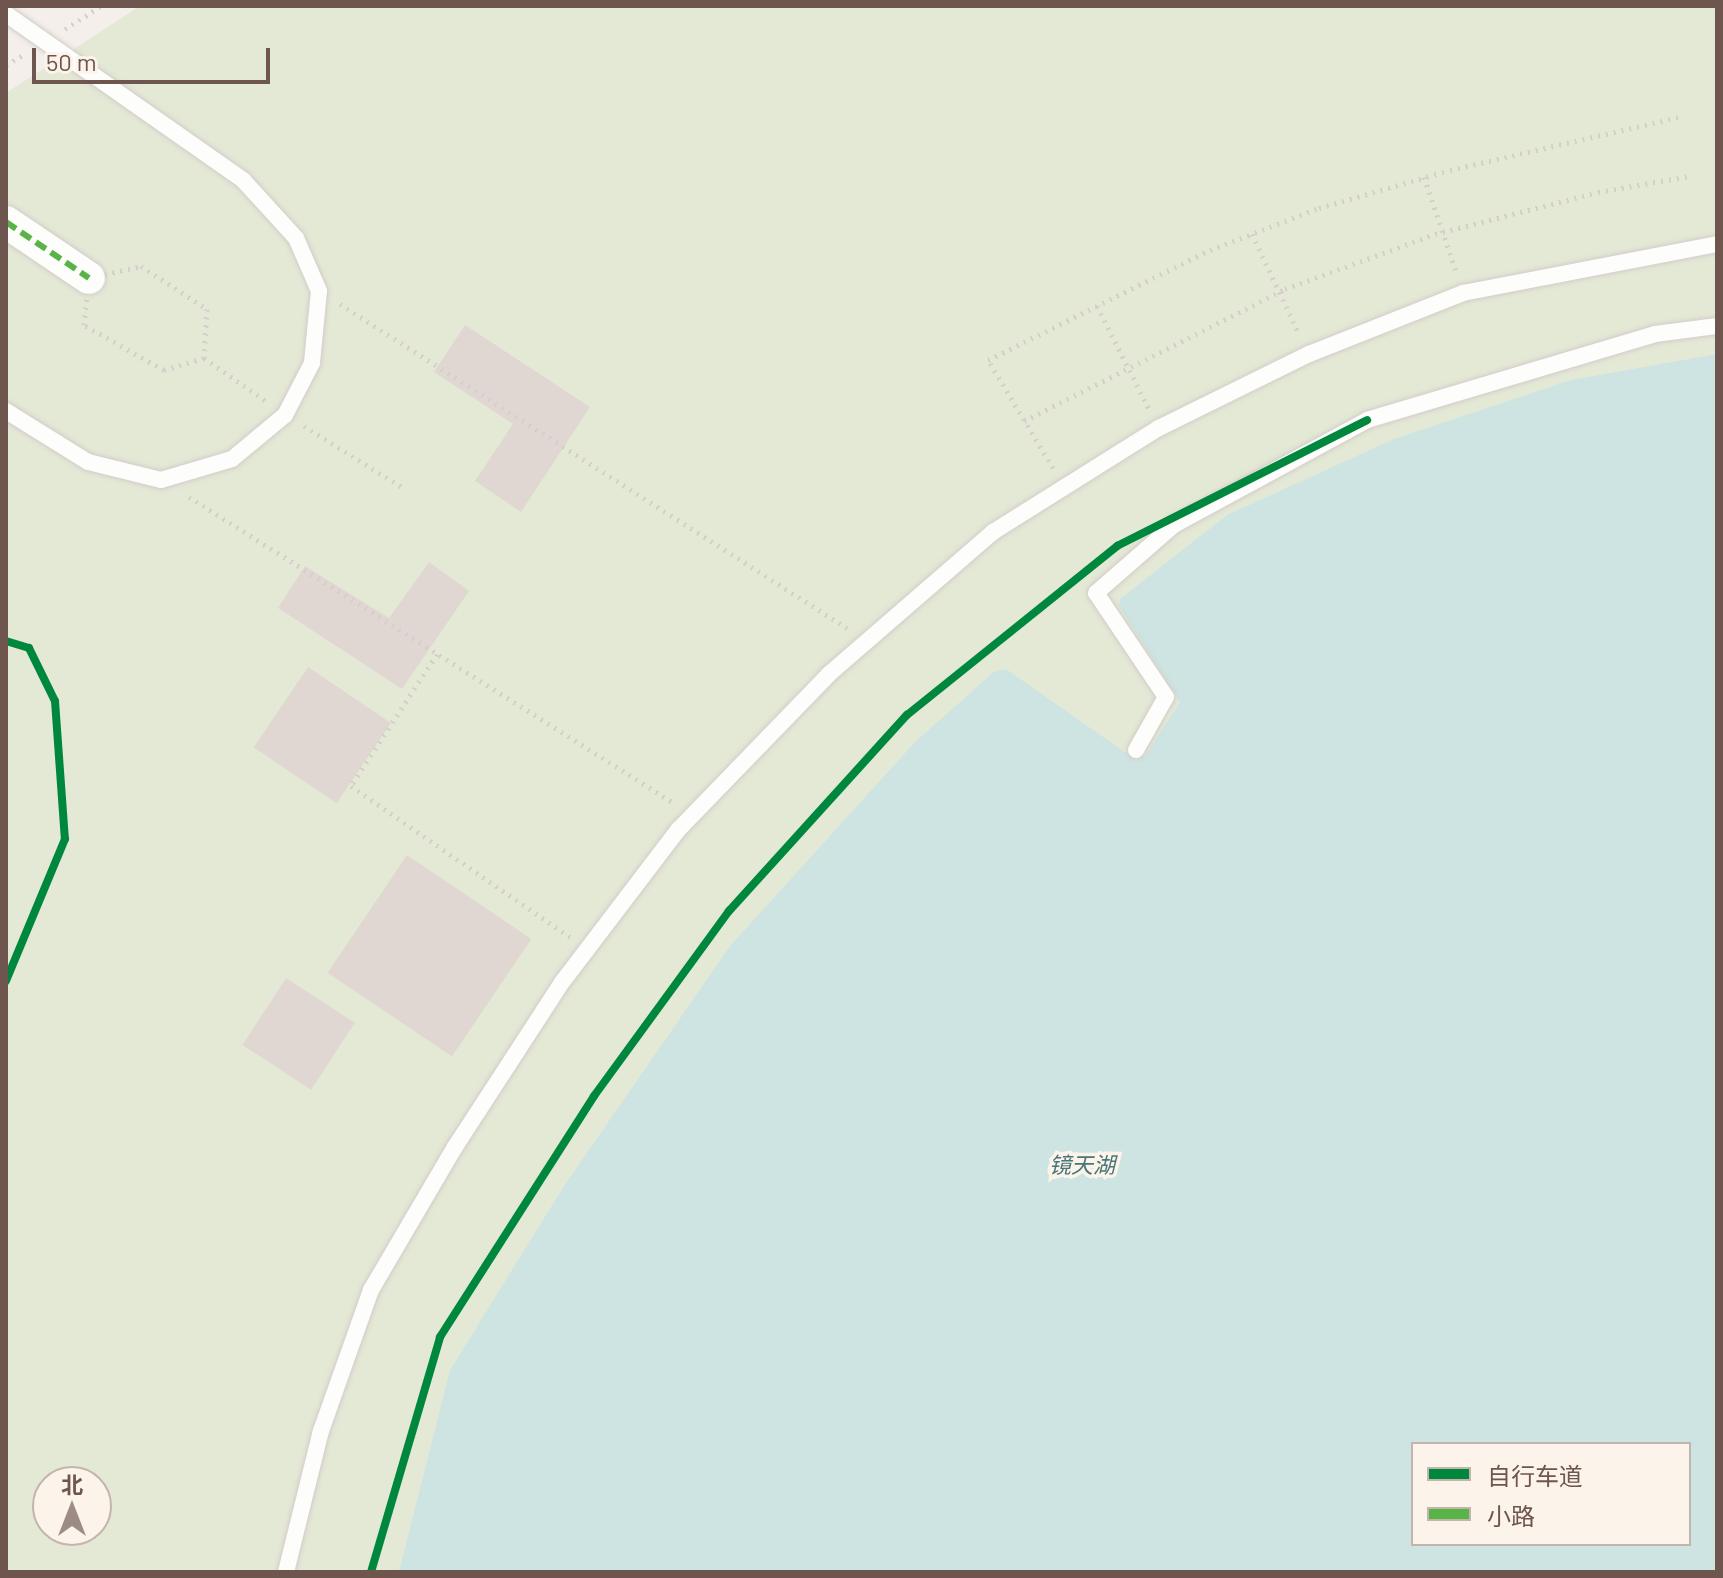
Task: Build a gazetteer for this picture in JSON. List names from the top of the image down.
{
  "water": ["镜天湖"],
  "legend": ["自行车道", "小路"],
  "scale_bar": "50 m",
  "north": "top"
}
